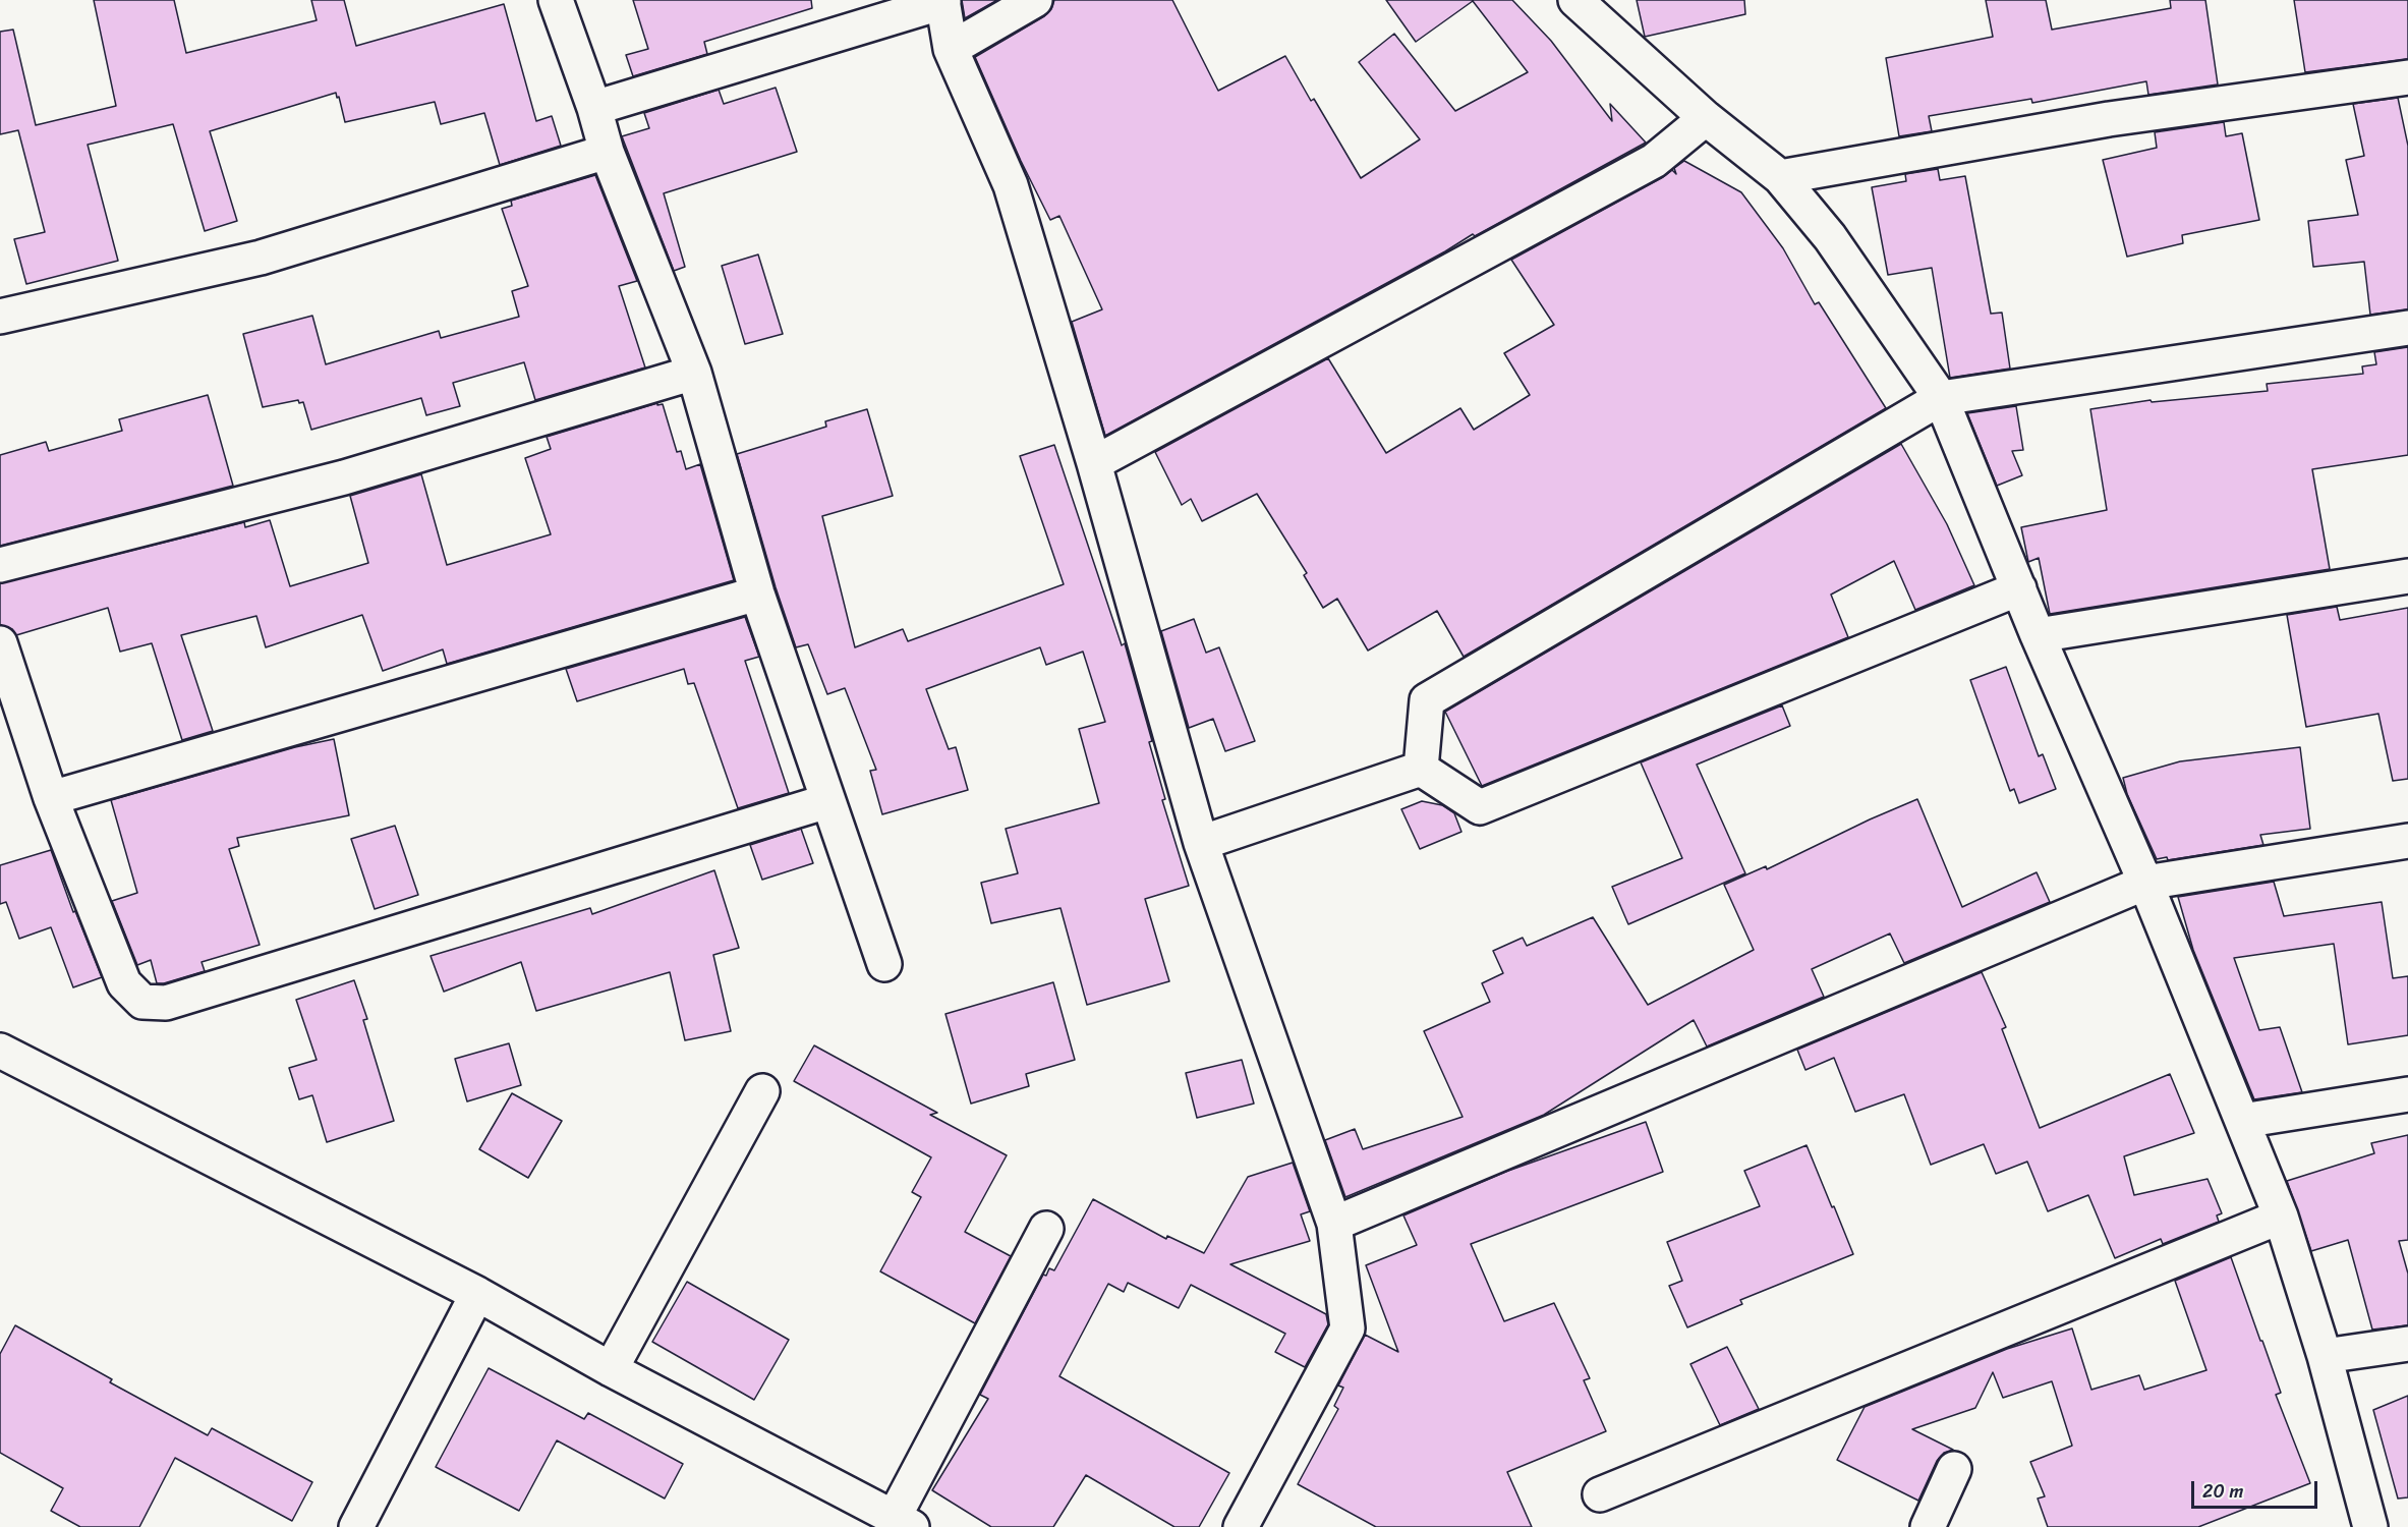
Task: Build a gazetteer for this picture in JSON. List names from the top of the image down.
{
  "scale_bar": "20 m"
}
